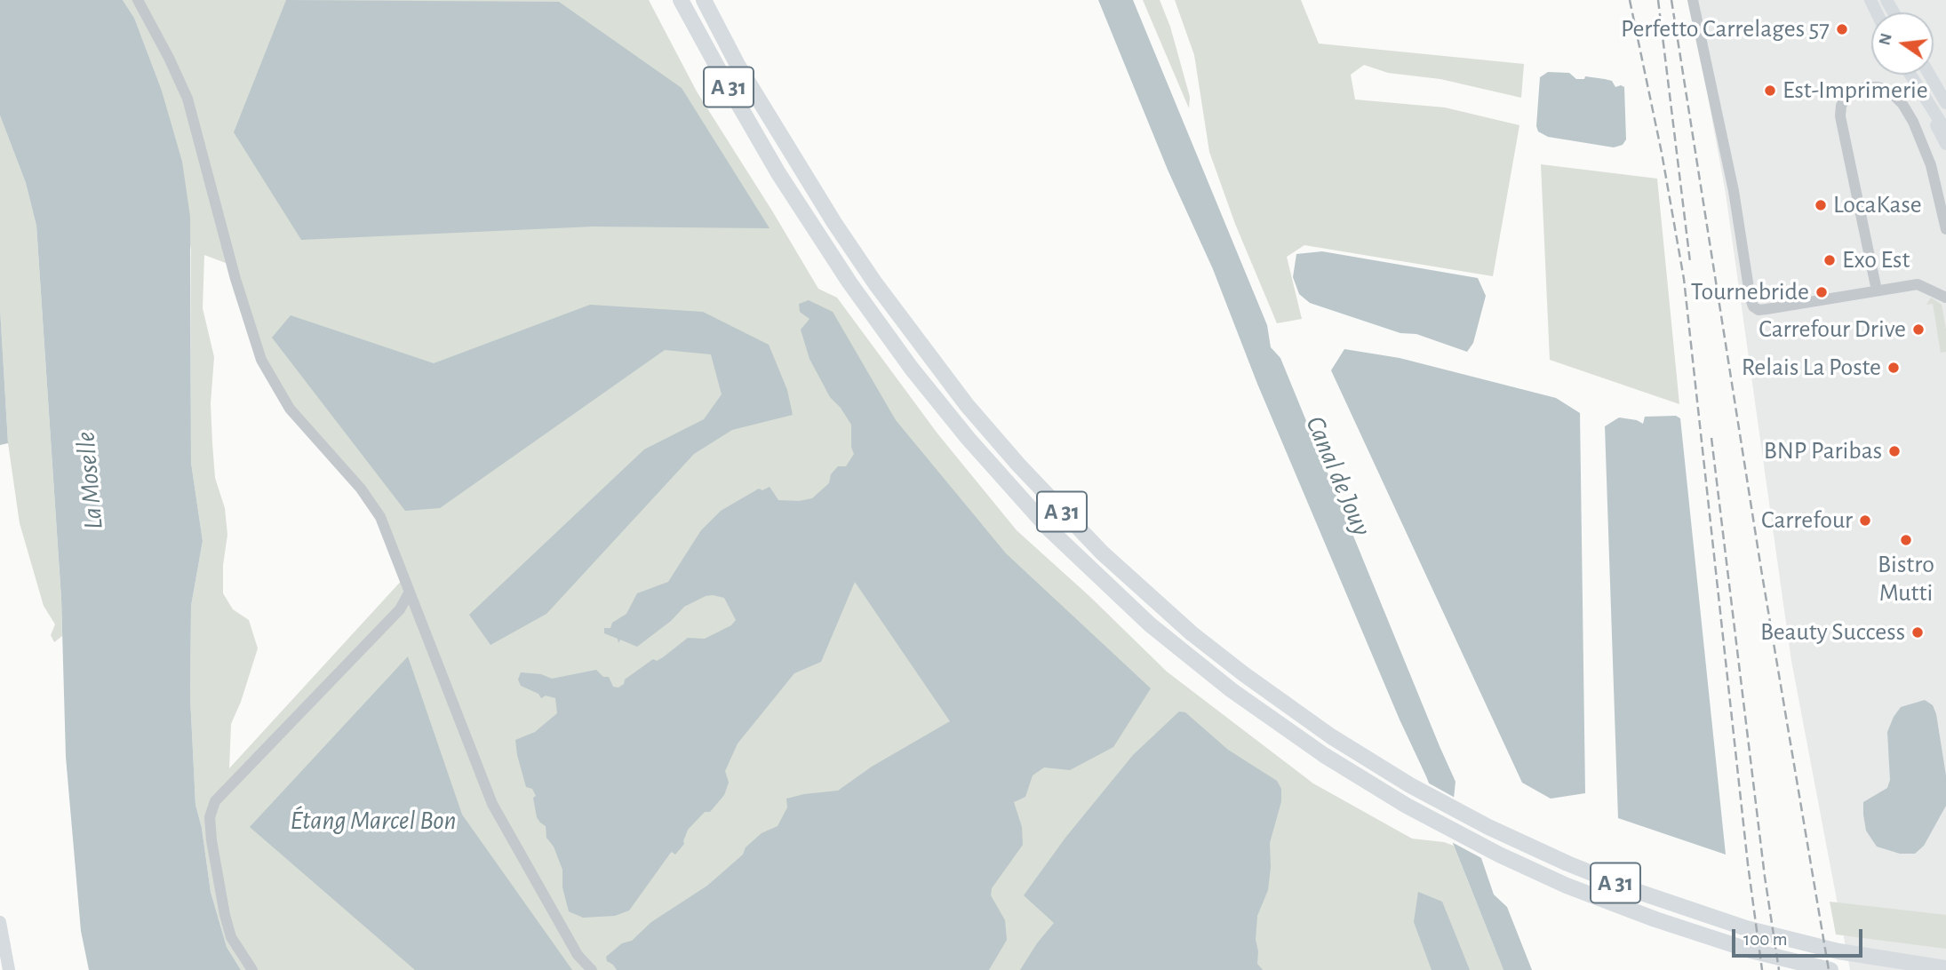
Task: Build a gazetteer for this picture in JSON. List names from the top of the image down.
{
  "streets": {
    "highway": ["A 31"]
  },
  "water": ["Canal de Jouy", "La Moselle", "Étang Marcel Bon"],
  "places": [
    "Perfetto Carrelages 57",
    "Est-Imprimerie",
    "LocaKase",
    "Exo Est",
    "Tournebride",
    "Carrefour Drive",
    "Relais La Poste",
    "BNP Paribas",
    "Carrefour",
    "Bistro Mutti",
    "Beauty Success"
  ],
  "scale_bar": "100 m",
  "north": "left"
}
